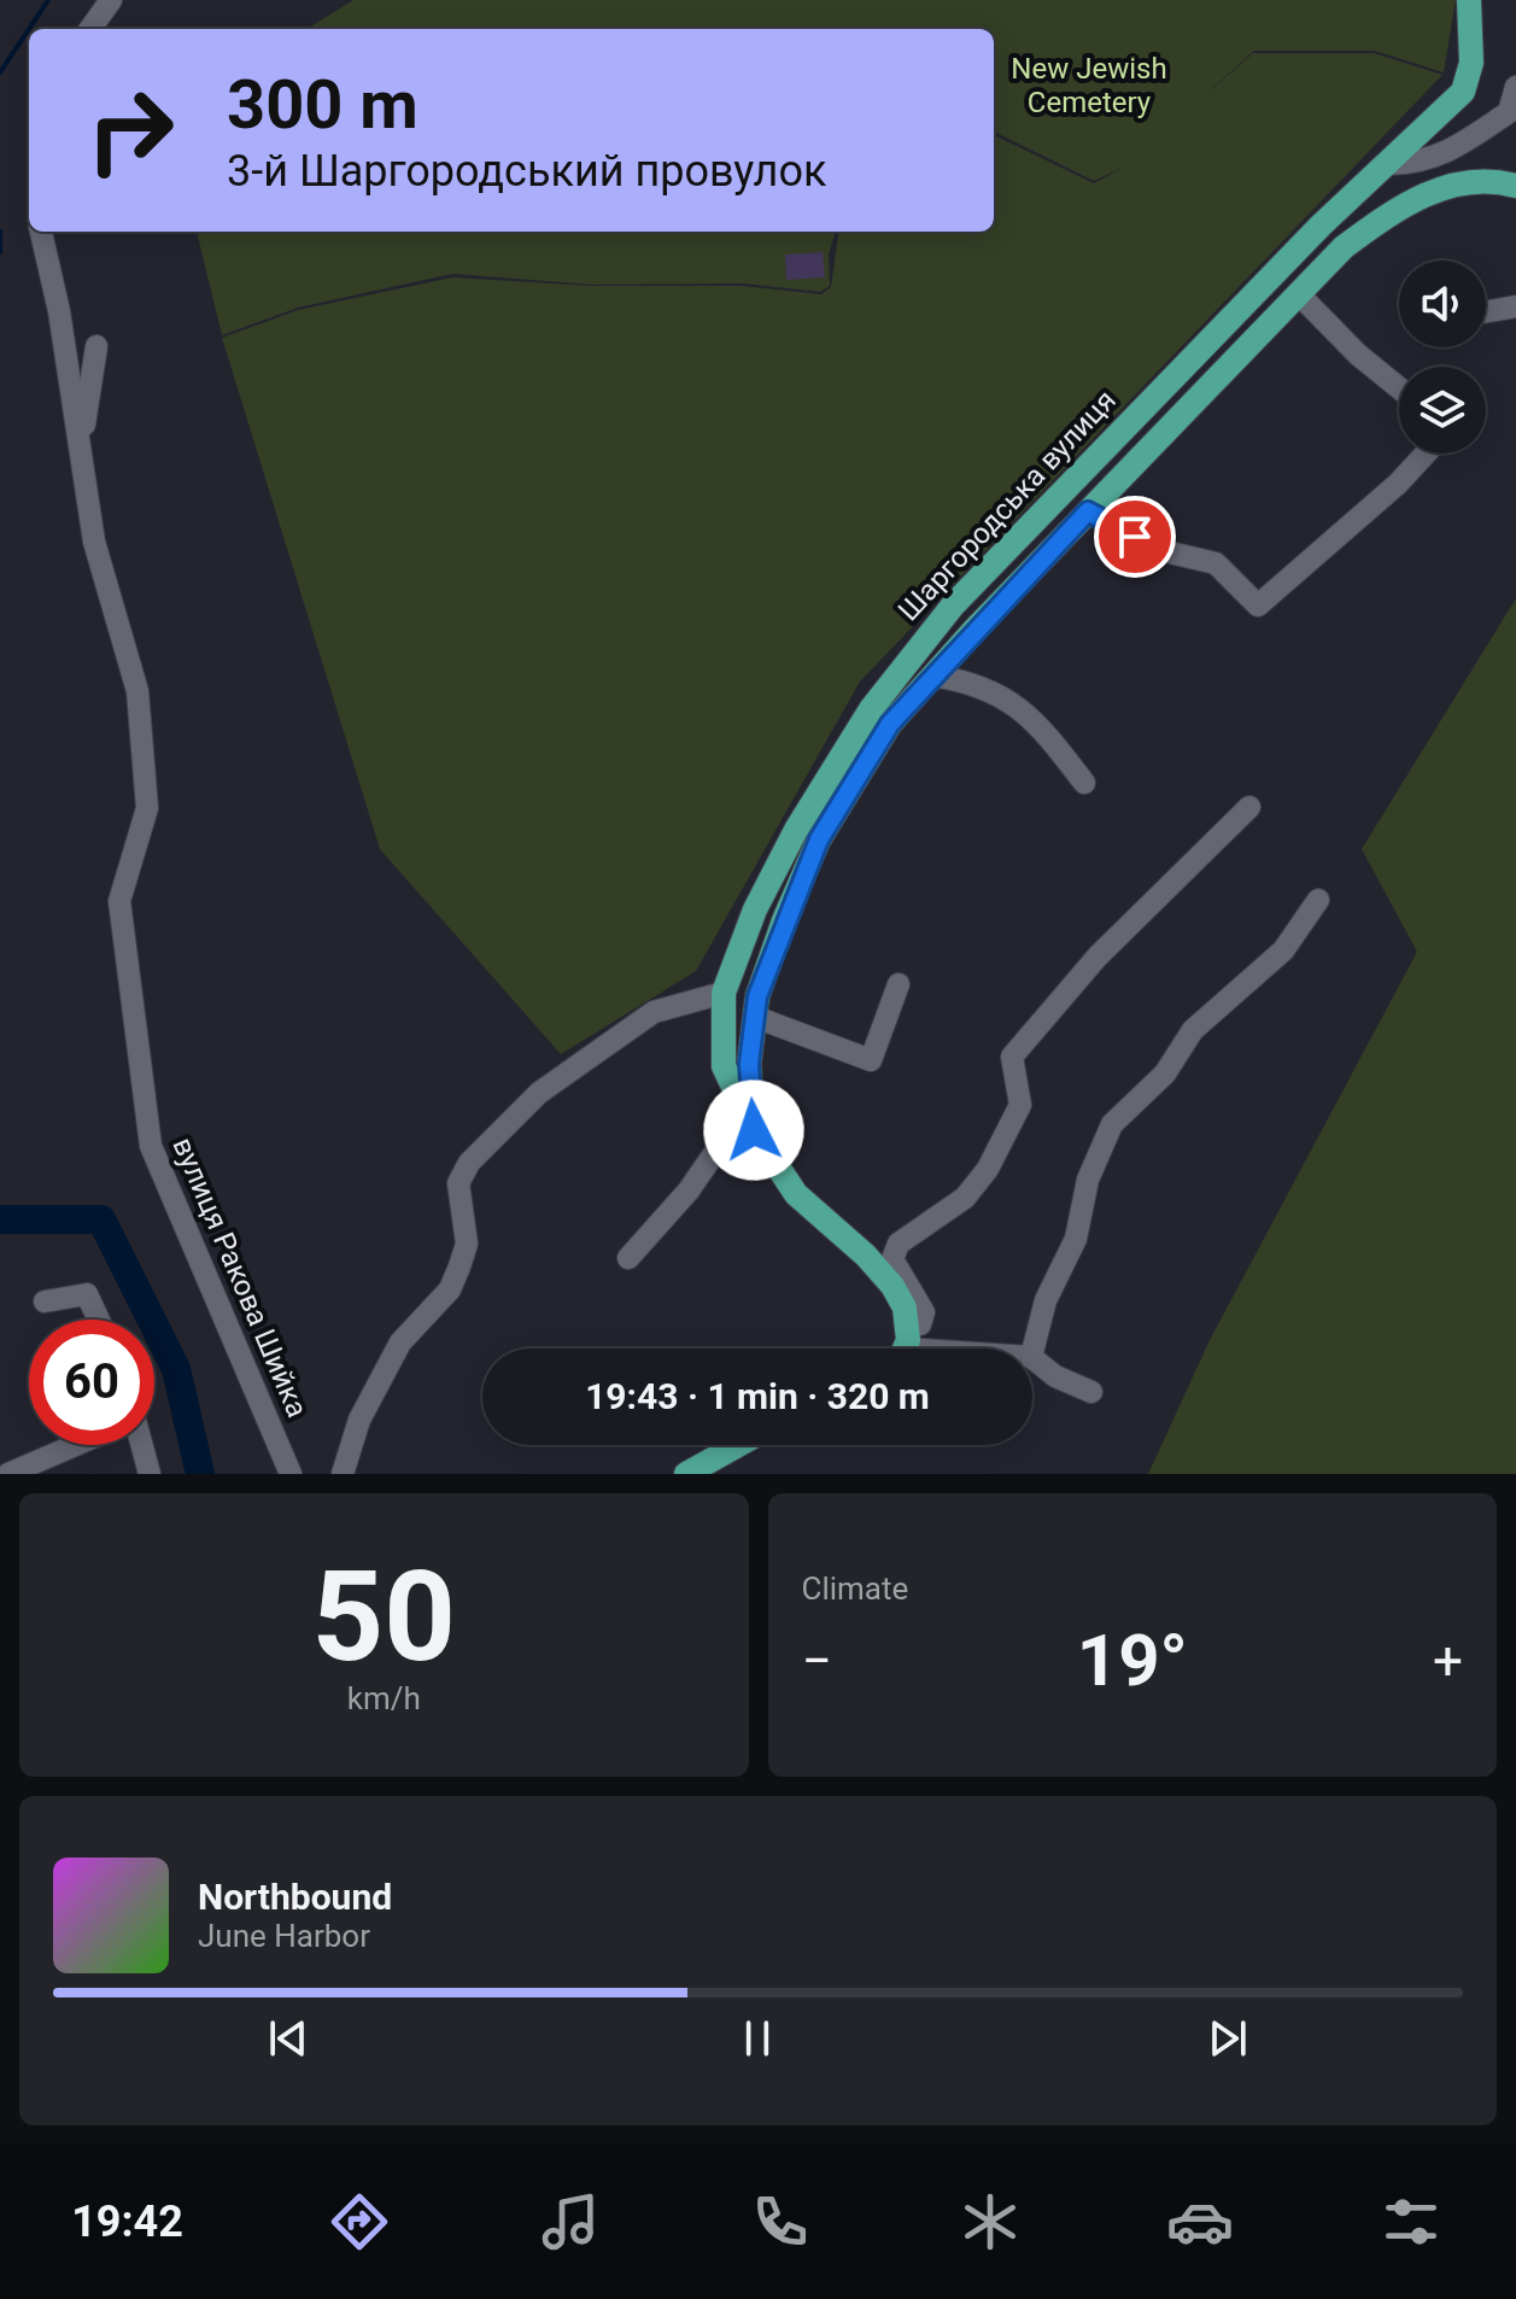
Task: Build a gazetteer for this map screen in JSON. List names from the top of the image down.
{
  "streets": {
    "main road": ["Шаргородська вулиця"],
    "street": ["вулиця Ракова Шийка"]
  },
  "parks": ["New Jewish Cemetery"],
  "page": {
    "turn": ["300 m", "3-й Шаргородський провулок"],
    "limit": "60",
    "trip": "19:43 · 1 min · 320 m",
    "tile": [
      ["50", "km/h"],
      "Climate"
    ],
    "heat": ["−", "19°", "+"],
    "song": ["Northbound", "June Harbor"],
    "tabs": "19:42"
  }
}
